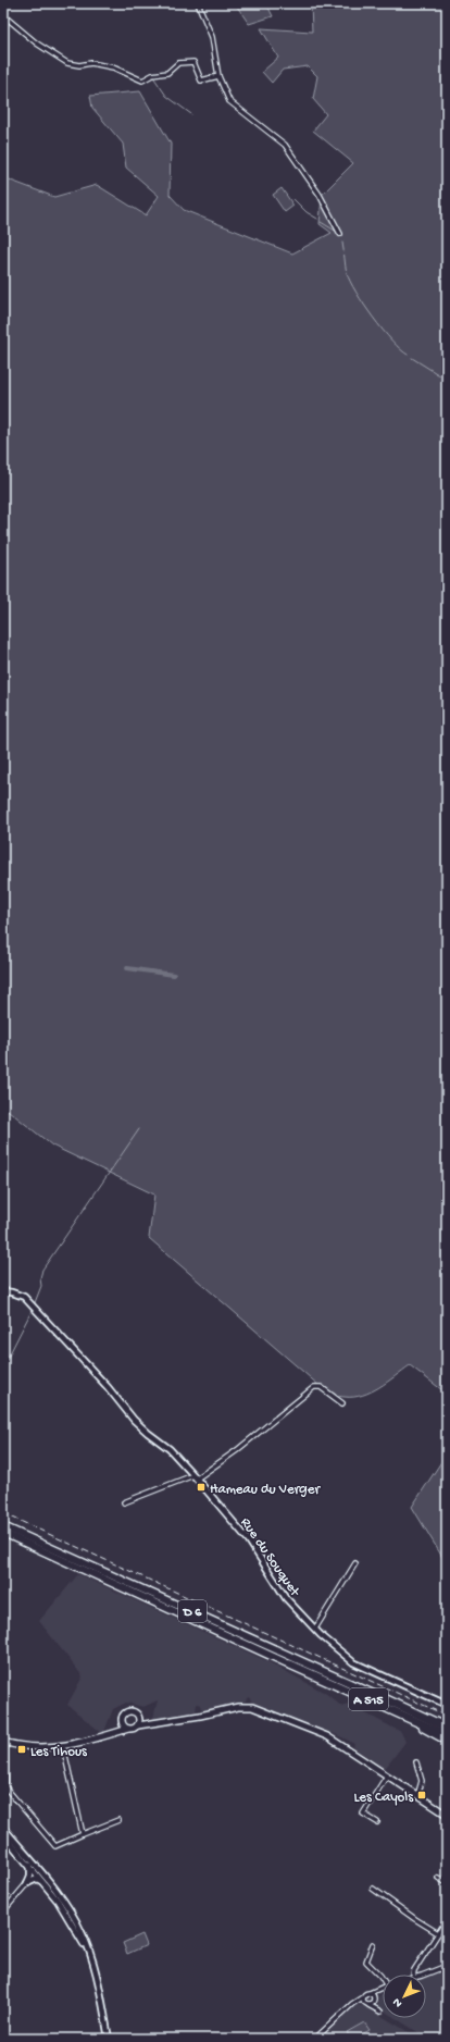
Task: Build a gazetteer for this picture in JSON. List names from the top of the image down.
{
  "streets": {
    "highway": ["D 6", "A 515"],
    "street": ["Rue du Souquet"]
  },
  "crossings": [
    ["D 6", "A 515"]
  ],
  "places": {
    "transit": ["Hameau du Verger", "Les Tihous", "Les Cayols"]
  },
  "north": "bottom left"
}
